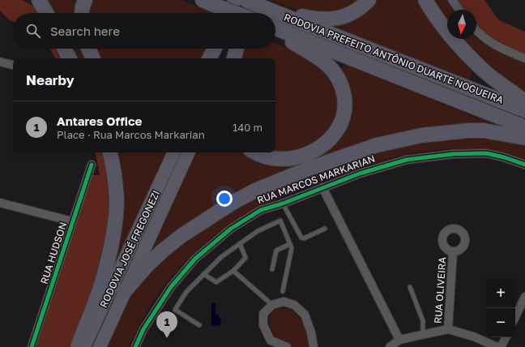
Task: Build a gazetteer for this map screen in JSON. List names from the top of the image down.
{
  "streets": {
    "highway": ["RODOVIA PREFEITO ANTÔNIO DUARTE NOGUEIRA", "RODOVIA JOSÉ FREGONEZI"],
    "street": ["RUA MARCOS MARKARIAN", "RUA HUDSON", "RUA OLIVEIRA"]
  },
  "north": "bottom",
  "page": {
    "search": "Search here",
    "heading": "Nearby",
    "list": [
      {
        "mark": "1",
        "name": "Antares Office",
        "note": "Place · Rua Marcos Markarian",
        "value": "140 m"
      }
    ],
    "map_buttons": ["+", "−"],
    "pins": "1"
  }
}
